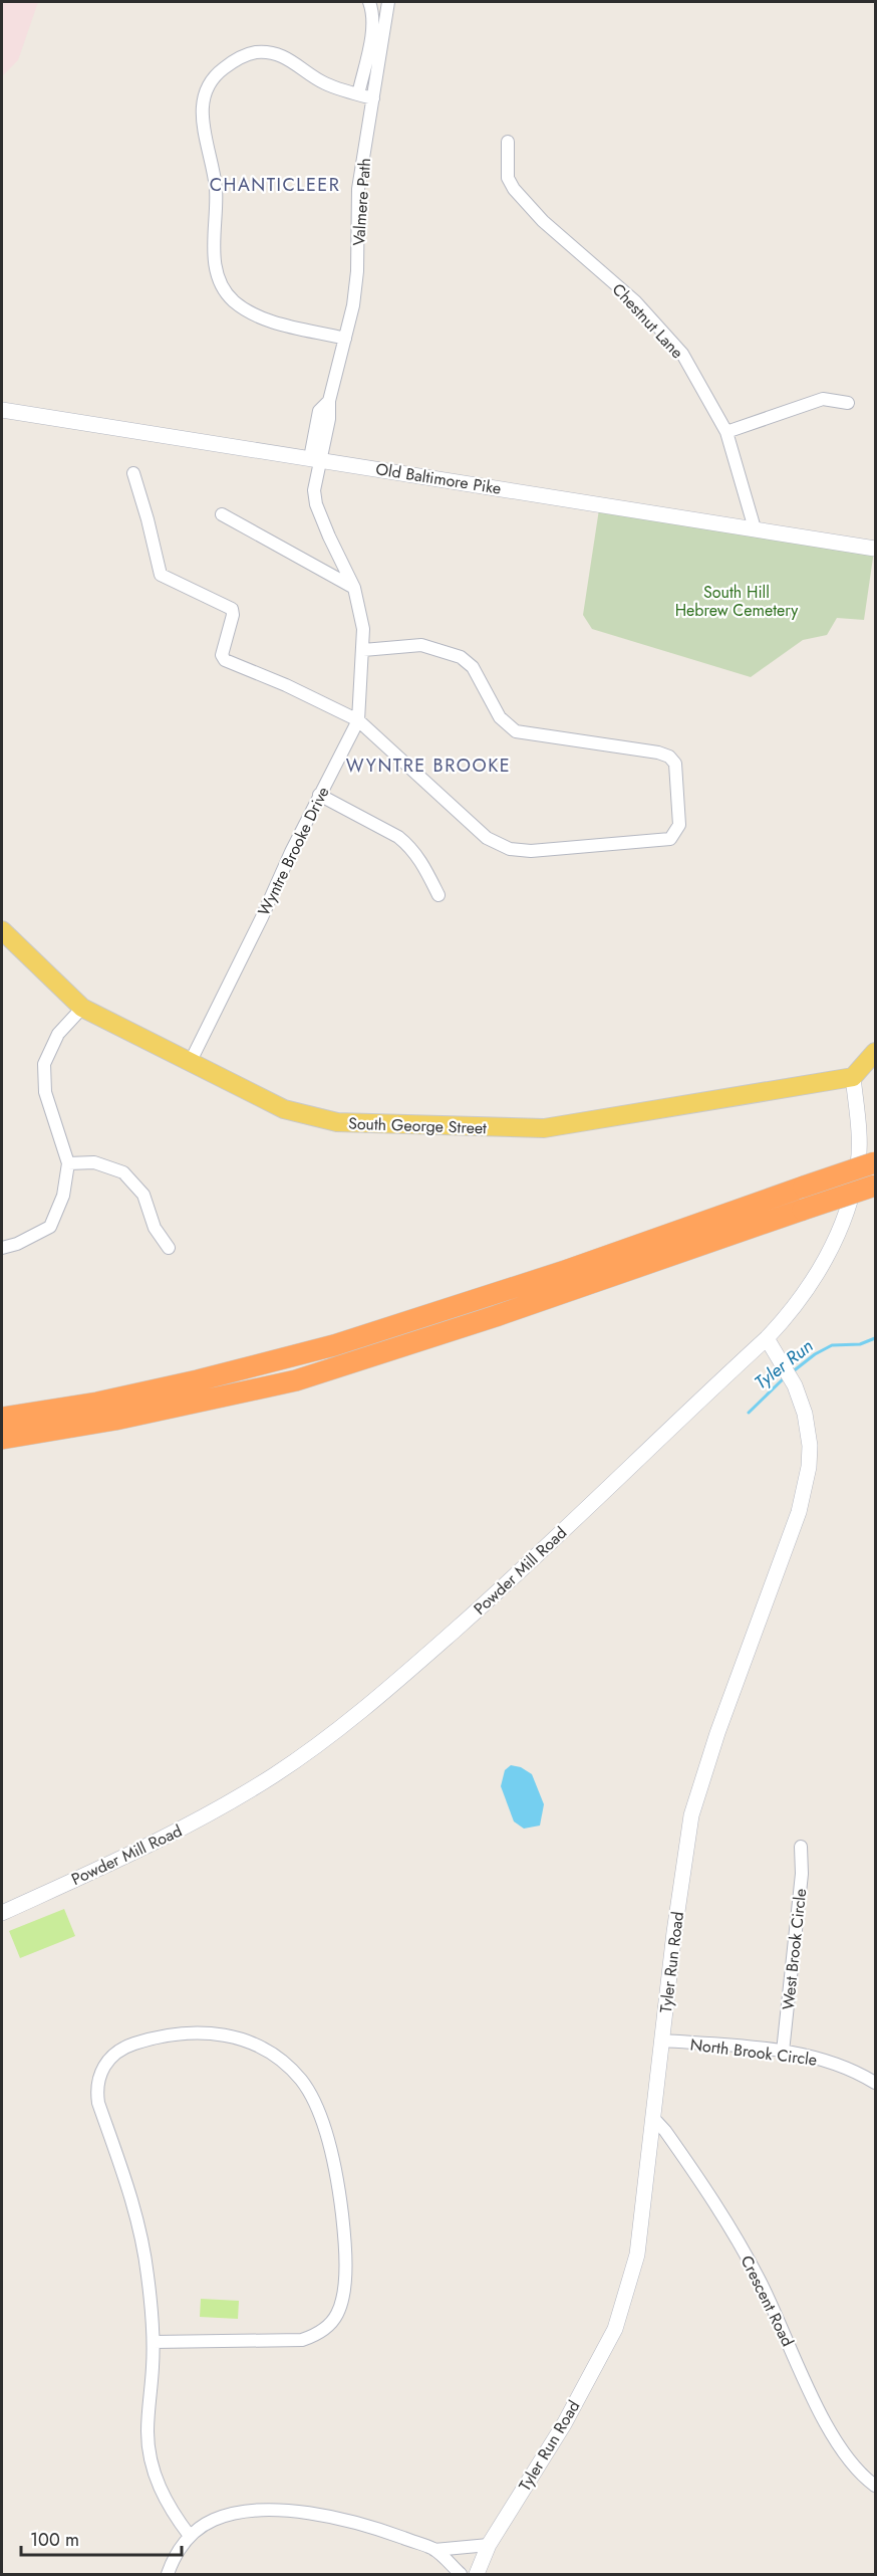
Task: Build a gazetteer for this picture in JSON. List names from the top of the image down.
{
  "streets": {
    "main road": ["South George Street"],
    "street": [
      "Valmere Path",
      "Chestnut Lane",
      "Old Baltimore Pike",
      "Wyntre Brooke Drive",
      "Powder Mill Road",
      "West Brook Circle",
      "Tyler Run Road",
      "North Brook Circle",
      "Crescent Road"
    ]
  },
  "crossings": [
    ["Valmere Path", "Old Baltimore Pike"],
    ["Valmere Path", "Wyntre Brooke Drive"],
    ["Chestnut Lane", "Old Baltimore Pike"],
    ["Old Baltimore Pike", "Wyntre Brooke Drive"],
    ["Wyntre Brooke Drive", "South George Street"],
    ["South George Street", "Powder Mill Road"],
    ["Powder Mill Road", "Tyler Run Road"],
    ["West Brook Circle", "North Brook Circle"],
    ["Tyler Run Road", "North Brook Circle"],
    ["Tyler Run Road", "Crescent Road"]
  ],
  "districts": ["CHANTICLEER", "WYNTRE BROOKE"],
  "water": ["Tyler Run"],
  "parks": ["South Hill Hebrew Cemetery"],
  "scale_bar": "100 m"
}
